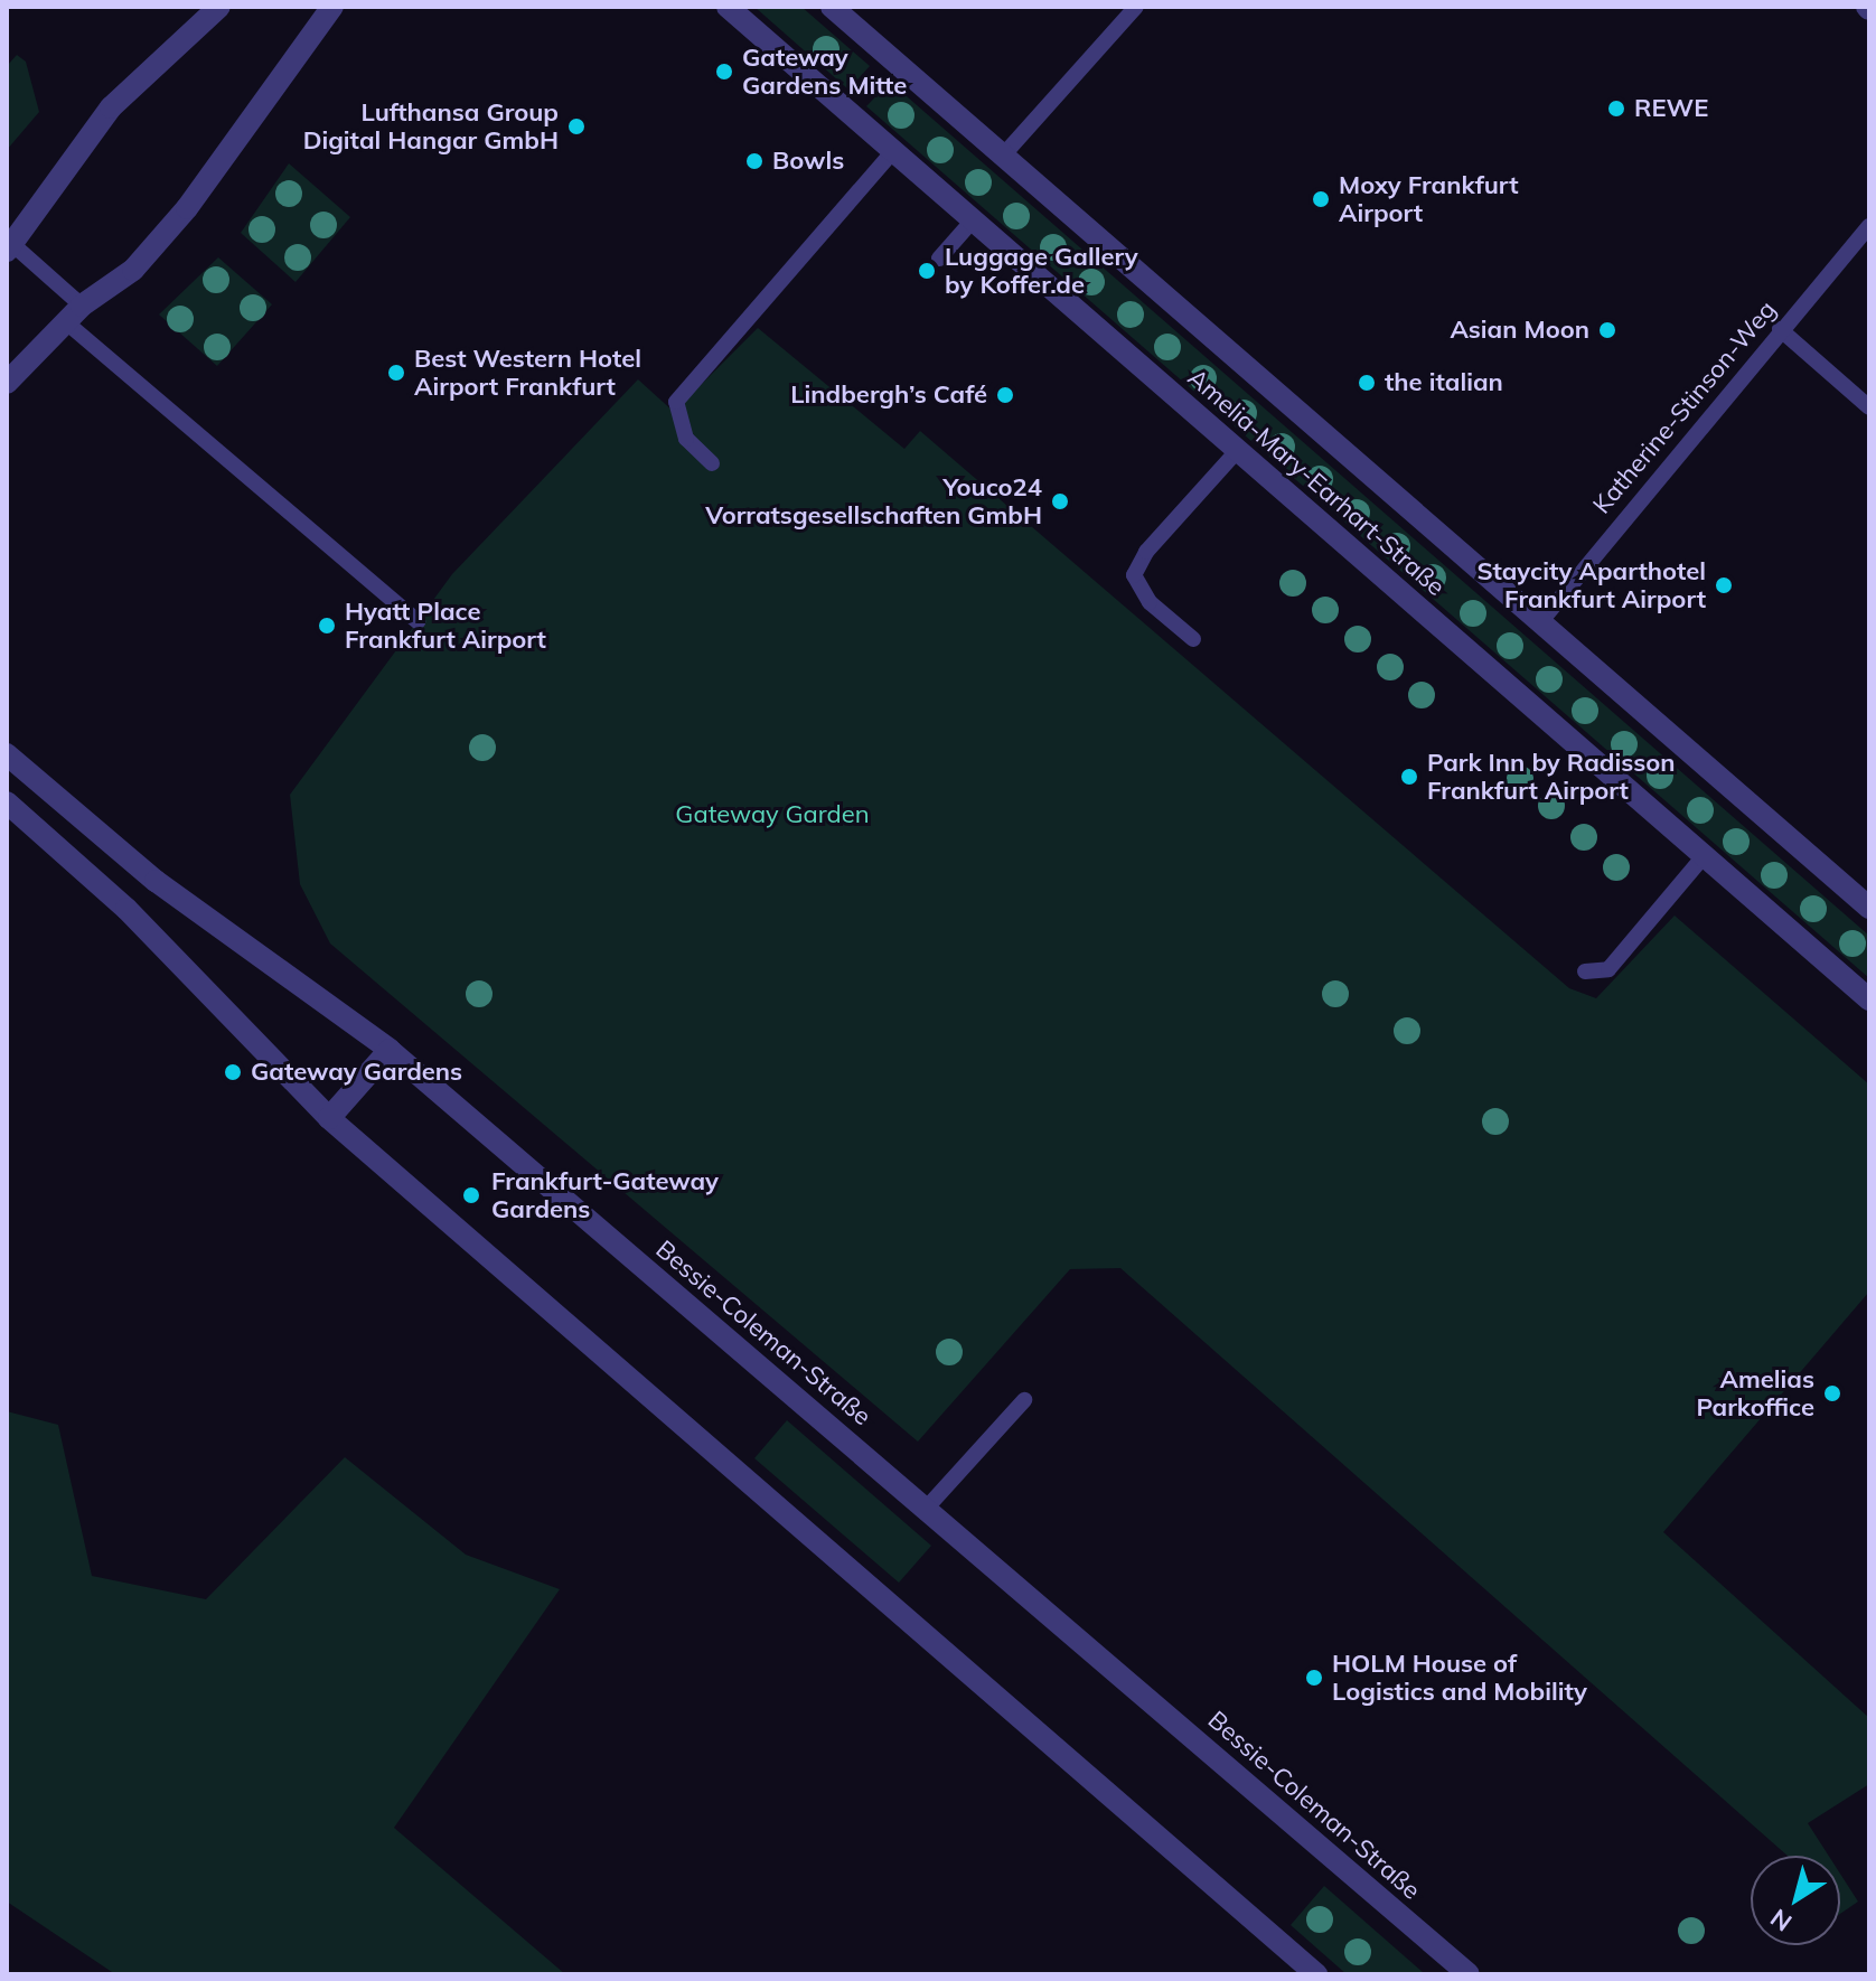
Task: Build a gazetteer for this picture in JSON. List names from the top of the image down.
{
  "streets": {
    "street": ["Amelia-Mary-Earhart-Straße", "Bessie-Coleman-Straße"],
    "lane": ["Katherine-Stinson-Weg"]
  },
  "crossings": [
    ["Katherine-Stinson-Weg", "Amelia-Mary-Earhart-Straße"]
  ],
  "parks": ["Gateway Garden"],
  "places": [
    "Gateway Gardens Mitte",
    "REWE",
    "Lufthansa Group Digital Hangar GmbH",
    "Bowls",
    "Moxy Frankfurt Airport",
    "Luggage Gallery by Koffer.de",
    "Asian Moon",
    "Best Western Hotel Airport Frankfurt",
    "the italian",
    "Lindbergh’s Café",
    "Youco24 Vorratsgesellschaften GmbH",
    "Staycity Aparthotel Frankfurt Airport",
    "Hyatt Place Frankfurt Airport",
    "Park Inn by Radisson Frankfurt Airport",
    "Gateway Gardens",
    "Frankfurt-Gateway Gardens",
    "Amelias Parkoffice",
    "HOLM House of Logistics and Mobility"
  ],
  "north": "bottom left"
}
